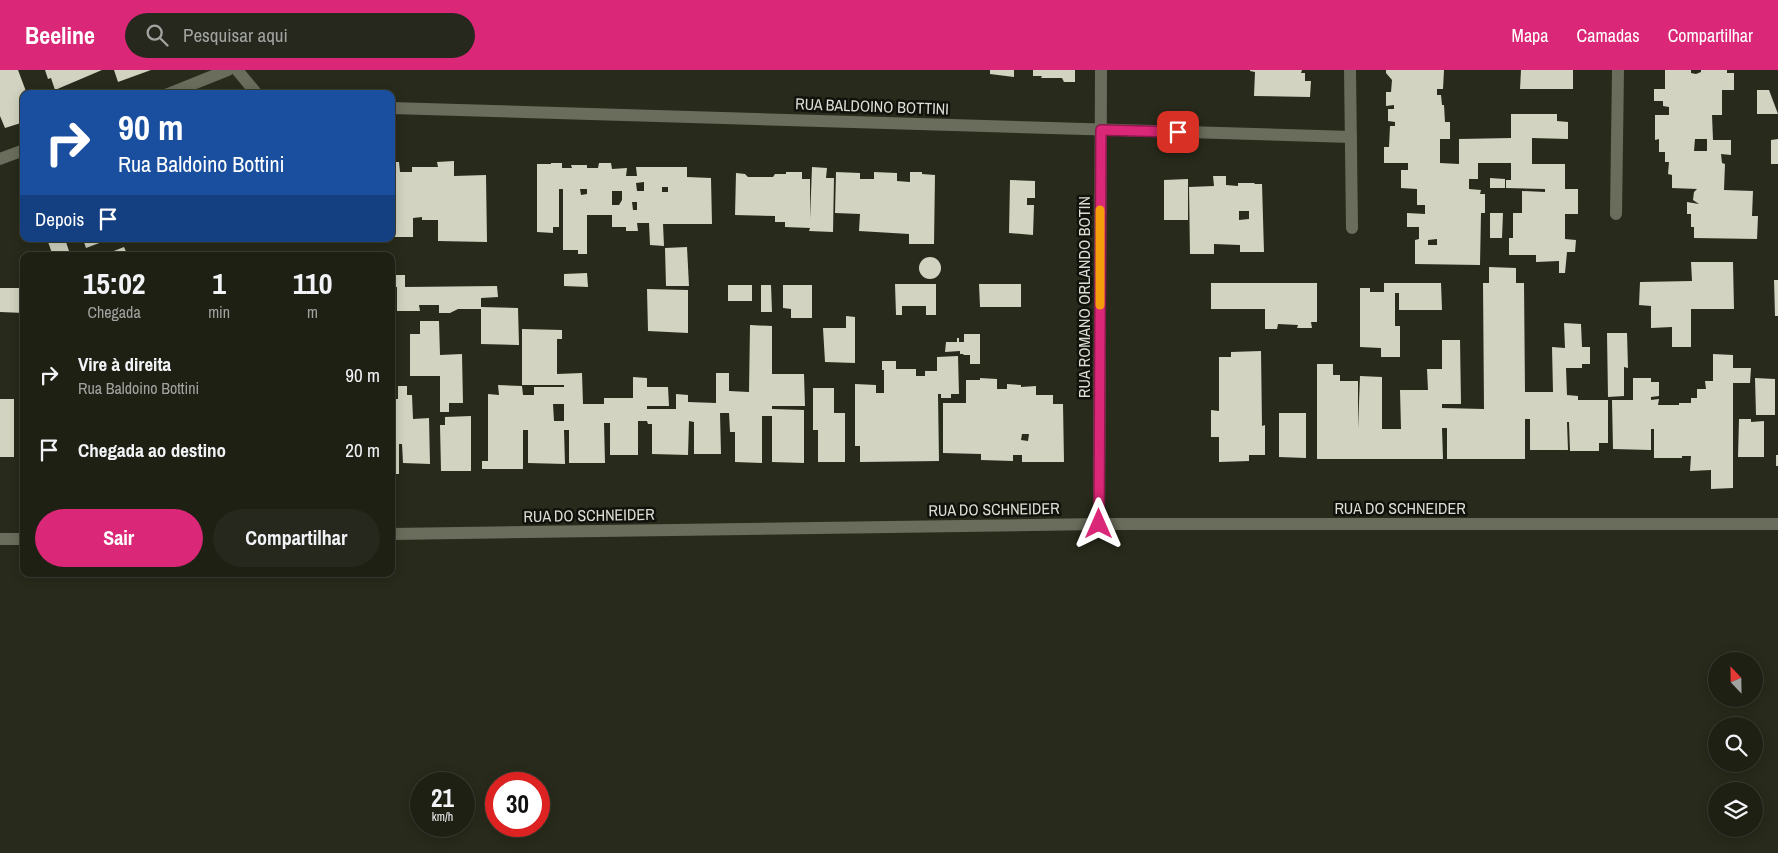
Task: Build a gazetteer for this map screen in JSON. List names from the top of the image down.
{
  "streets": {
    "street": ["RUA BALDOINO BOTTINI", "RUA ROMANO ORLANDO BOTIN", "RUA DO SCHNEIDER"]
  },
  "crossings": [
    ["RUA BALDOINO BOTTINI", "RUA ROMANO ORLANDO BOTIN"],
    ["RUA ROMANO ORLANDO BOTIN", "RUA DO SCHNEIDER"]
  ],
  "north": "top",
  "page": {
    "header": "Beeline",
    "search": "Pesquisar aqui",
    "nav": ["Mapa", "Camadas", "Compartilhar"],
    "turn": ["90 m", "Rua Baldoino Bottini"],
    "then": "Depois",
    "eta": [
      "15:02",
      "Chegada",
      "1",
      "min",
      "110",
      "m"
    ],
    "list": [
      {
        "name": "Vire à direita",
        "note": "Rua Baldoino Bottini",
        "value": "90 m"
      },
      {
        "name": "Chegada ao destino",
        "value": "20 m"
      }
    ],
    "buttons": ["Sair", "Compartilhar"],
    "speed": "21 km/h",
    "limit": "30"
  }
}
